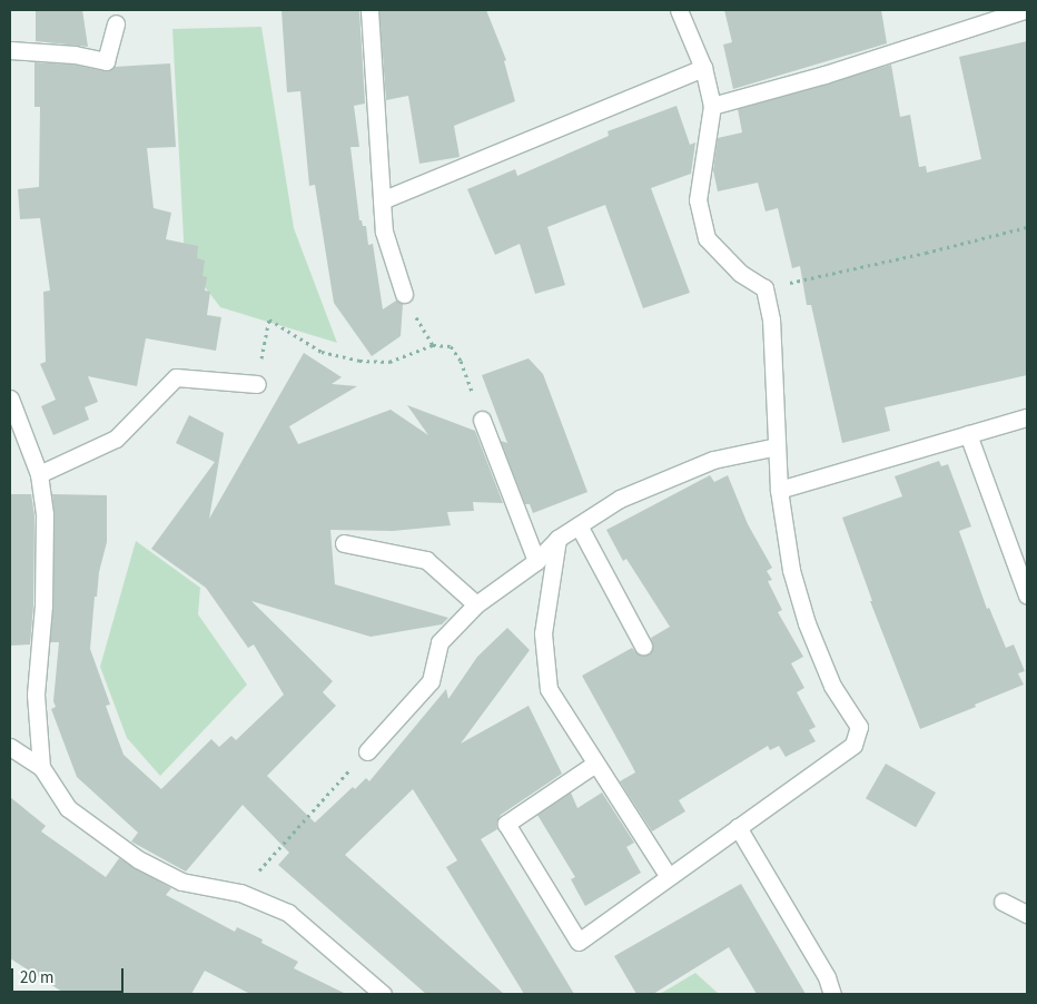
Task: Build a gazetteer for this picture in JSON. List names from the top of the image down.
{
  "scale_bar": "20 m"
}
